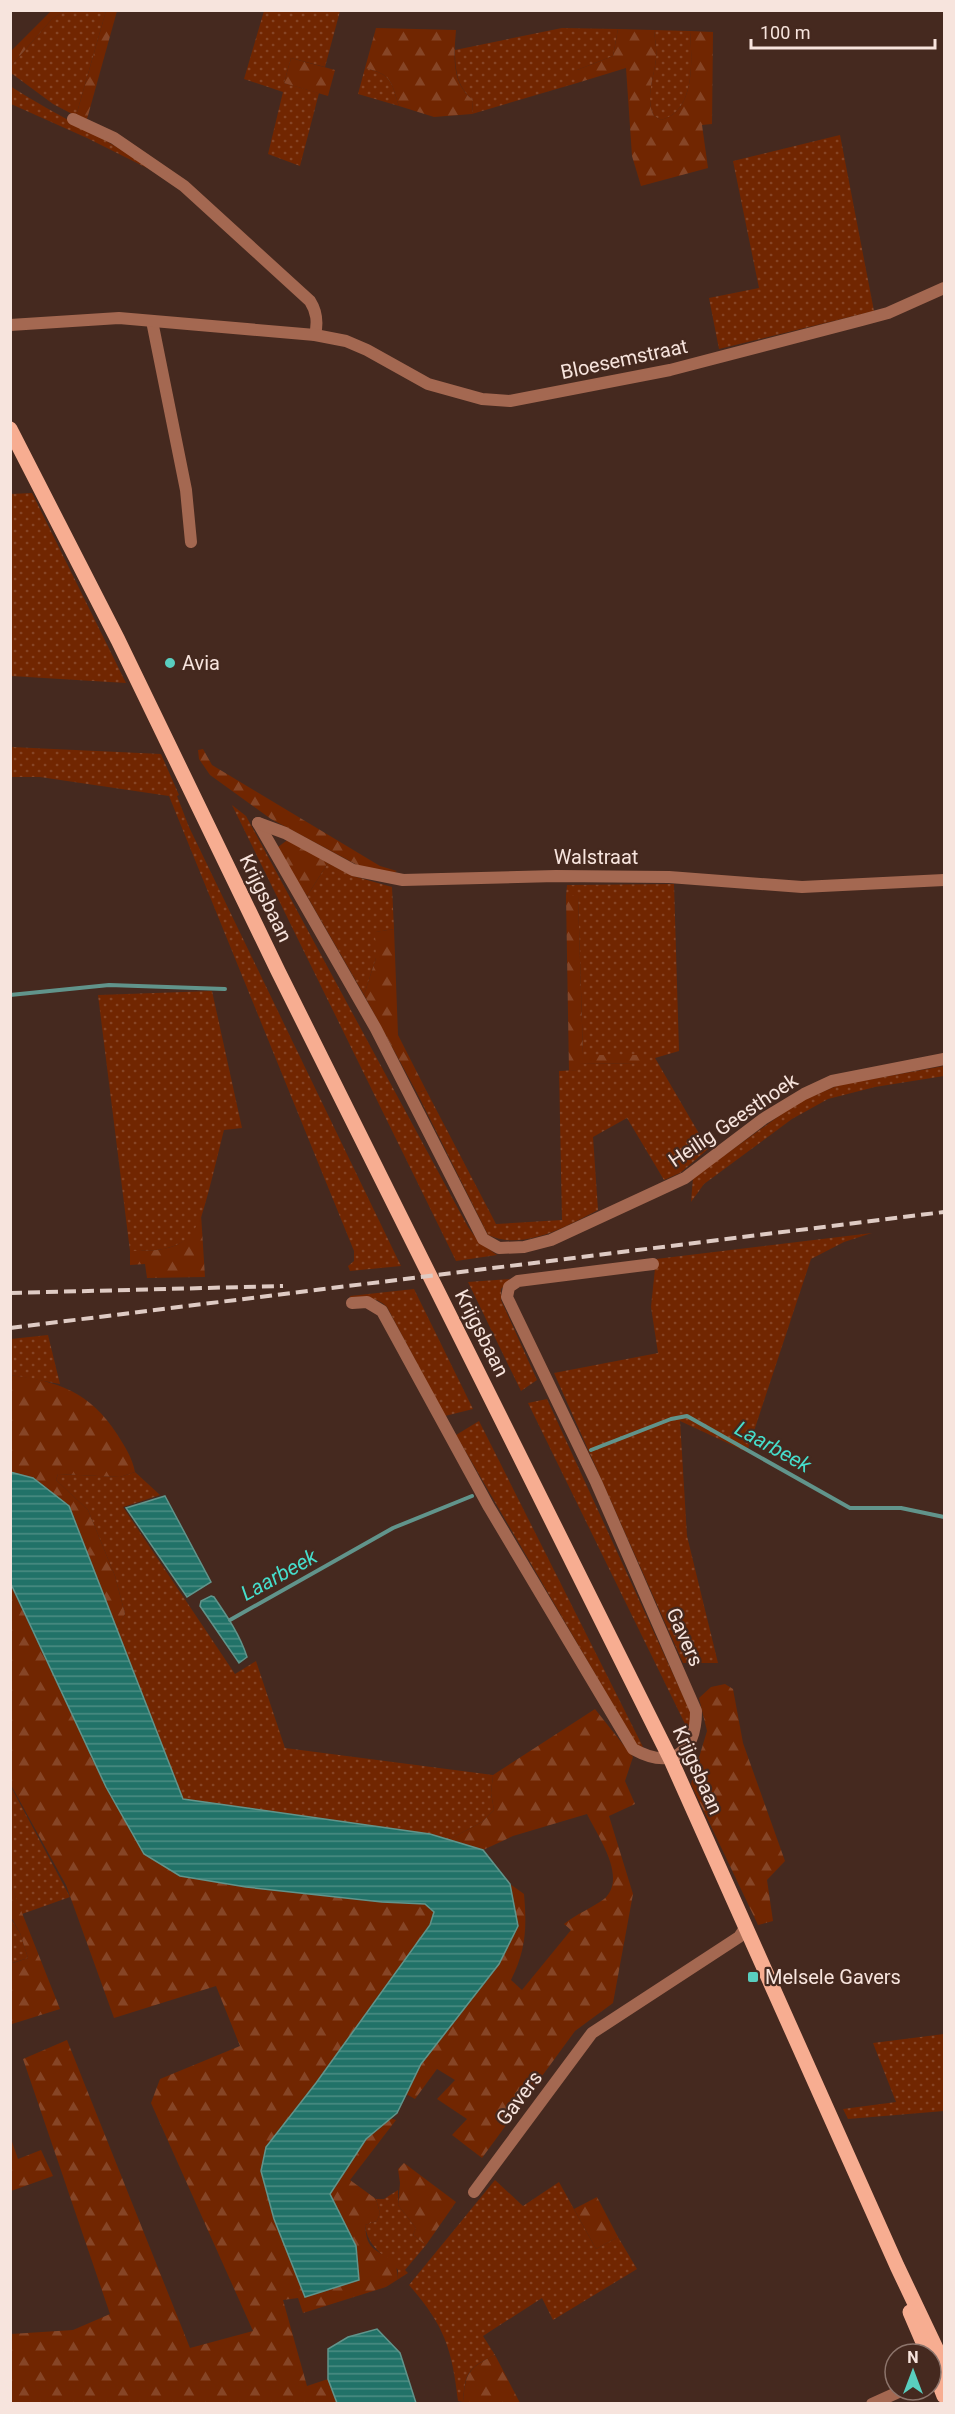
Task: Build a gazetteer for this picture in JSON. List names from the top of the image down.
{
  "streets": {
    "main road": ["Krijgsbaan"],
    "street": [
      "Bloesemstraat",
      "Walstraat",
      "Heilig Geesthoek",
      "Gavers"
    ]
  },
  "crossings": [
    ["Walstraat", "Heilig Geesthoek"],
    ["Krijgsbaan", "Gavers"]
  ],
  "water": ["Laarbeek"],
  "places": {
    "other": ["Avia"],
    "transit": ["Melsele Gavers"]
  },
  "scale_bar": "100 m",
  "north": "top"
}
